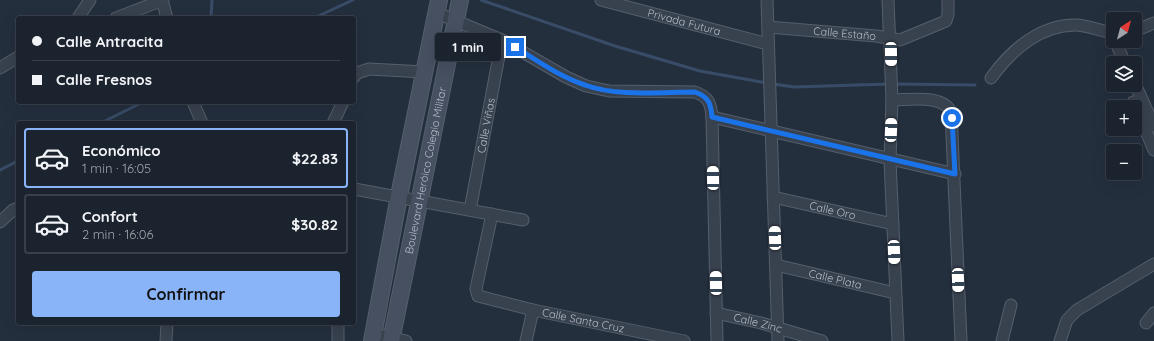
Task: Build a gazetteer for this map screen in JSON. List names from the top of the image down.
{
  "streets": {
    "street": [
      "Privada Futura",
      "Calle Estaño",
      "Calle Viñas",
      "Boulevard Heróico Colegio Militar",
      "Calle Oro",
      "Calle Plata",
      "Calle Santa Cruz",
      "Calle Zinc"
    ]
  },
  "north": "top right",
  "page": {
    "map_buttons": ["+", "−"],
    "banner": ["Calle Antracita", "Calle Fresnos"],
    "bubble": "1 min",
    "list": [
      {
        "name": "Económico",
        "note": "1 min · 16:05",
        "value": "$22.83"
      },
      {
        "name": "Confort",
        "note": "2 min · 16:06",
        "value": "$30.82"
      }
    ],
    "buttons": "Confirmar"
  }
}
